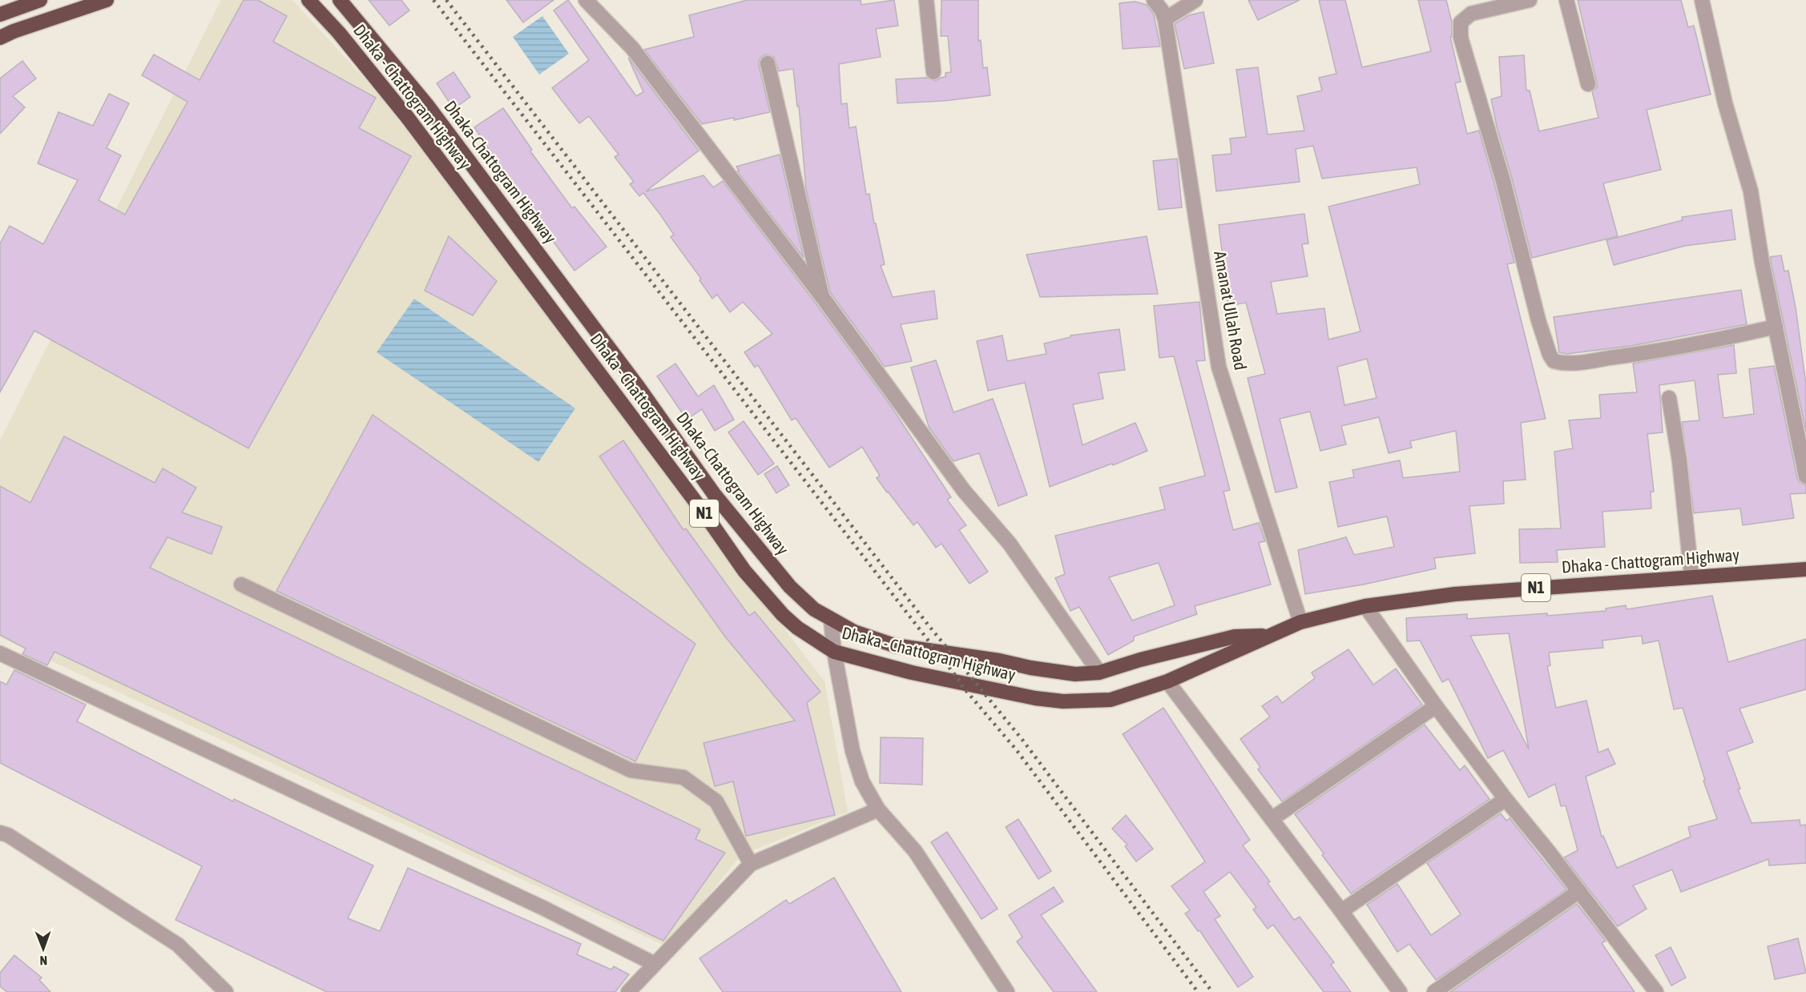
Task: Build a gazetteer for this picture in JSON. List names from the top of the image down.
{
  "streets": {
    "highway": ["Dhaka - Chattogram Highway", "Dhaka-Chattogram Highway", "N1"],
    "street": ["Amanat Ullah Road"]
  },
  "crossings": [
    ["Dhaka - Chattogram Highway", "Dhaka-Chattogram Highway"],
    ["Dhaka - Chattogram Highway", "Amanat Ullah Road"]
  ],
  "north": "bottom"
}
